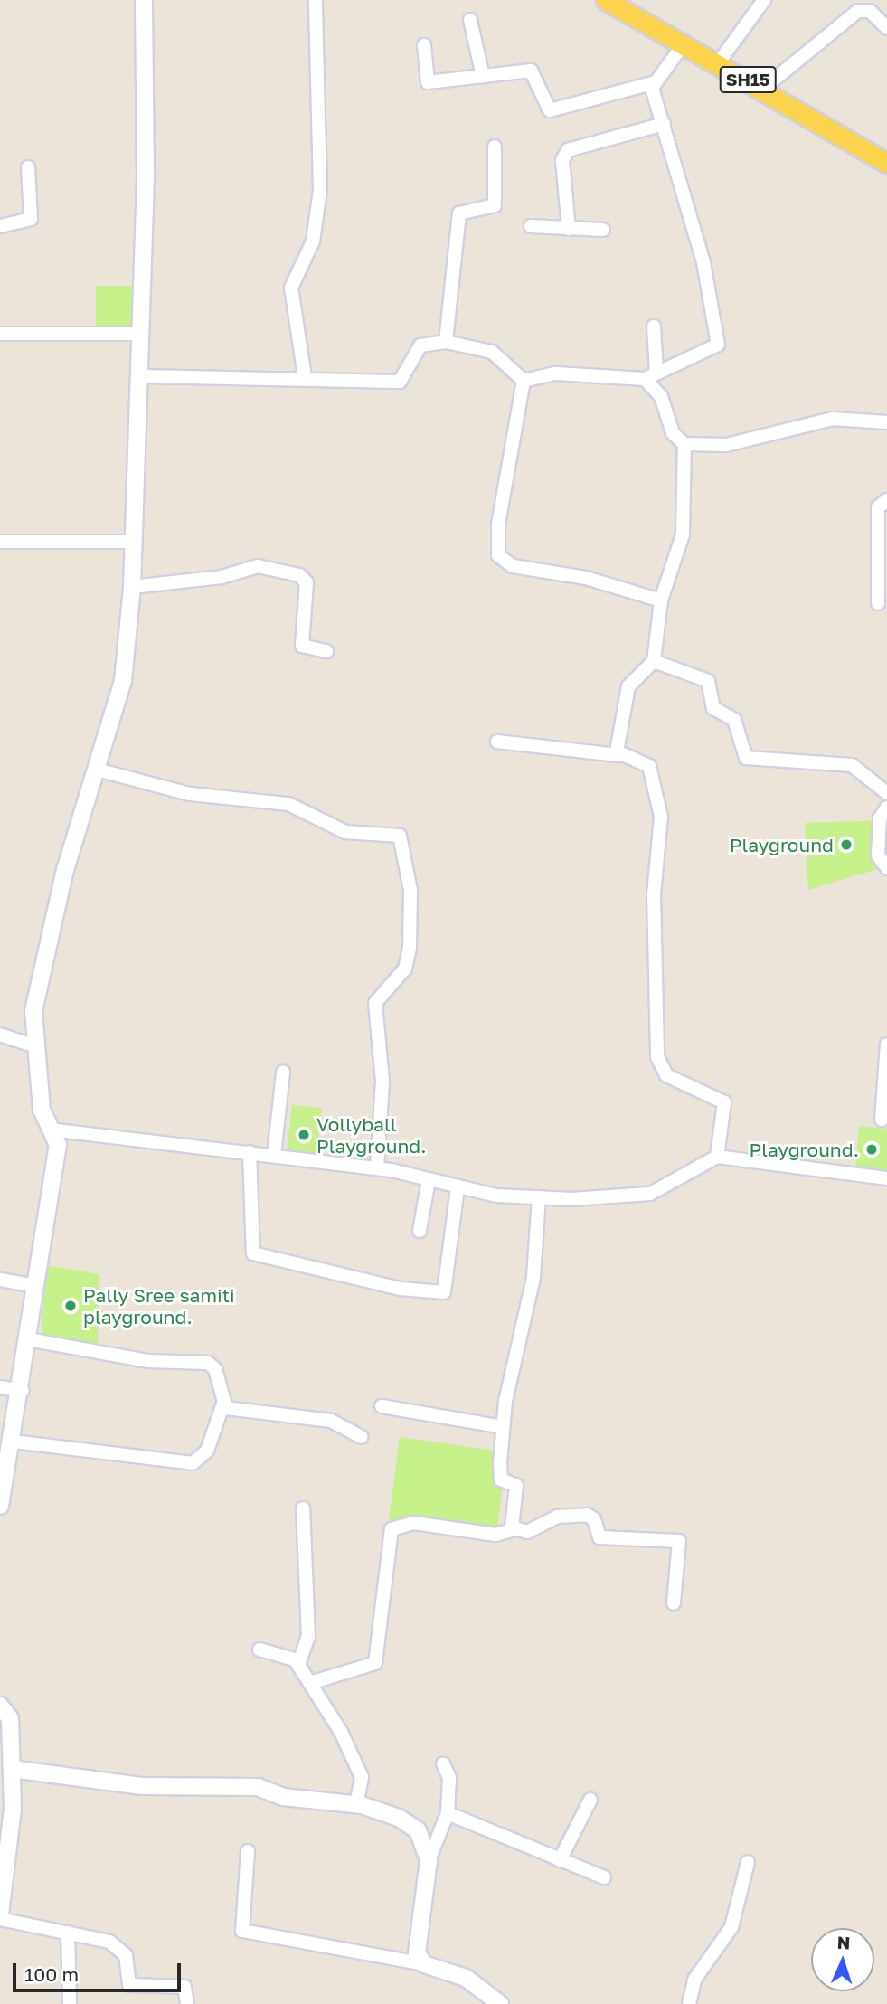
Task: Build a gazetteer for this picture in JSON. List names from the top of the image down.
{
  "streets": {
    "main road": ["SH15"]
  },
  "places": [
    "Playground",
    "Vollyball Playground.",
    "Playground.",
    "Pally Sree samiti playground."
  ],
  "scale_bar": "100 m",
  "north": "top"
}
